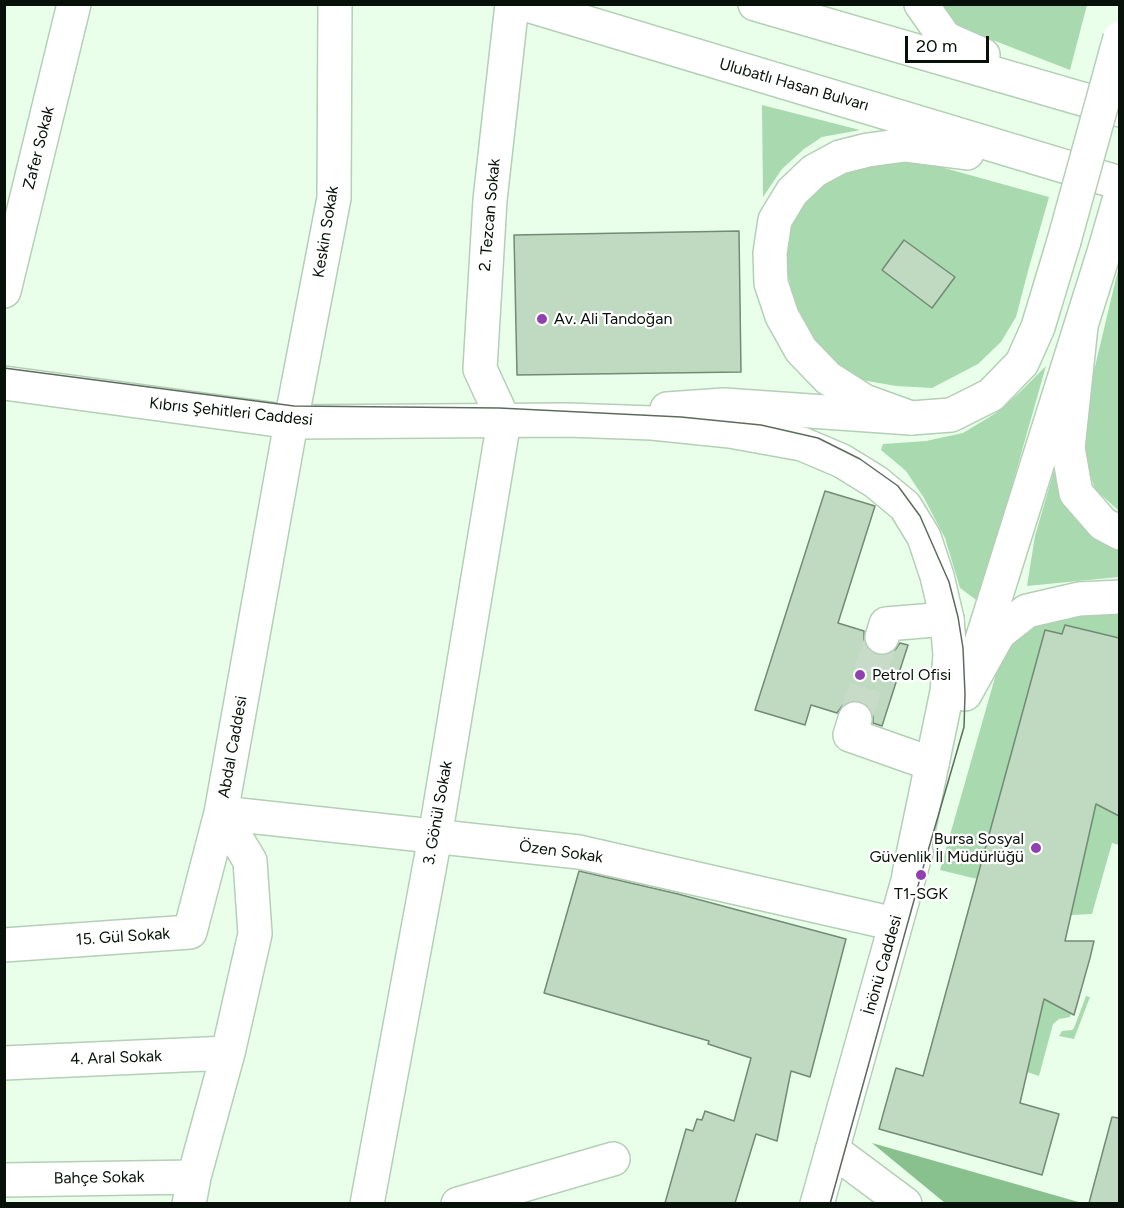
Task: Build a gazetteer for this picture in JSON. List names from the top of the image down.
{
  "streets": {
    "main road": [
      "Ulubatlı Hasan Bulvarı",
      "Zafer Sokak",
      "2. Tezcan Sokak",
      "Keskin Sokak",
      "Kıbrıs Şehitleri Caddesi",
      "Abdal Caddesi",
      "3. Gönül Sokak",
      "Özen Sokak",
      "15. Gül Sokak",
      "İnönü Caddesi",
      "4. Aral Sokak",
      "Bahçe Sokak"
    ]
  },
  "crossings": [
    ["2. Tezcan Sokak", "Kıbrıs Şehitleri Caddesi"],
    ["2. Tezcan Sokak", "3. Gönül Sokak"],
    ["Keskin Sokak", "Kıbrıs Şehitleri Caddesi"],
    ["Keskin Sokak", "Abdal Caddesi"],
    ["Kıbrıs Şehitleri Caddesi", "Abdal Caddesi"],
    ["Kıbrıs Şehitleri Caddesi", "3. Gönül Sokak"],
    ["Abdal Caddesi", "Özen Sokak"],
    ["Abdal Caddesi", "15. Gül Sokak"],
    ["Abdal Caddesi", "4. Aral Sokak"],
    ["Abdal Caddesi", "Bahçe Sokak"],
    ["3. Gönül Sokak", "Özen Sokak"],
    ["Özen Sokak", "15. Gül Sokak"],
    ["Özen Sokak", "İnönü Caddesi"]
  ],
  "places": [
    "Av. Ali Tandoğan",
    "Petrol Ofisi",
    "Bursa Sosyal Güvenlik İl Müdürlüğü",
    "T1-SGK"
  ],
  "scale_bar": "20 m"
}
